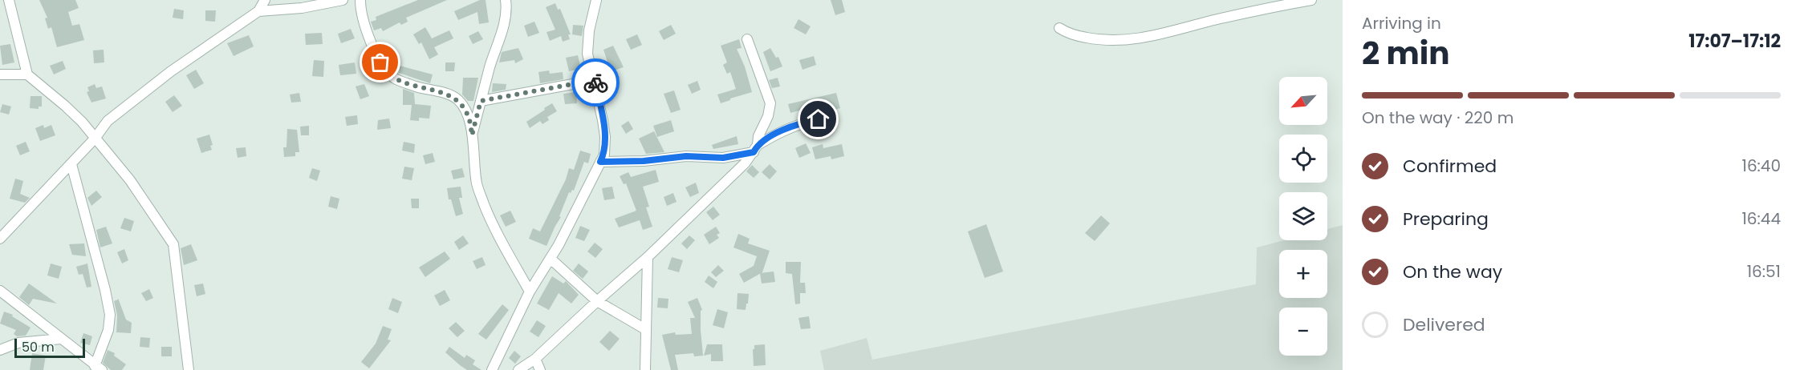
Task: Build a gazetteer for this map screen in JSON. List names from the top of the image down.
{
  "scale_bar": "50 m",
  "north": "bottom left",
  "page": {
    "heading": ["2 min", "Arriving in", "17:07–17:12"],
    "map_buttons": ["+", "−"],
    "bar": "On the way · 220 m",
    "list": [
      ["Confirmed", "16:40"],
      ["Preparing", "16:44"],
      ["On the way", "16:51"],
      "Delivered"
    ],
    "scale": "50 m"
  }
}
